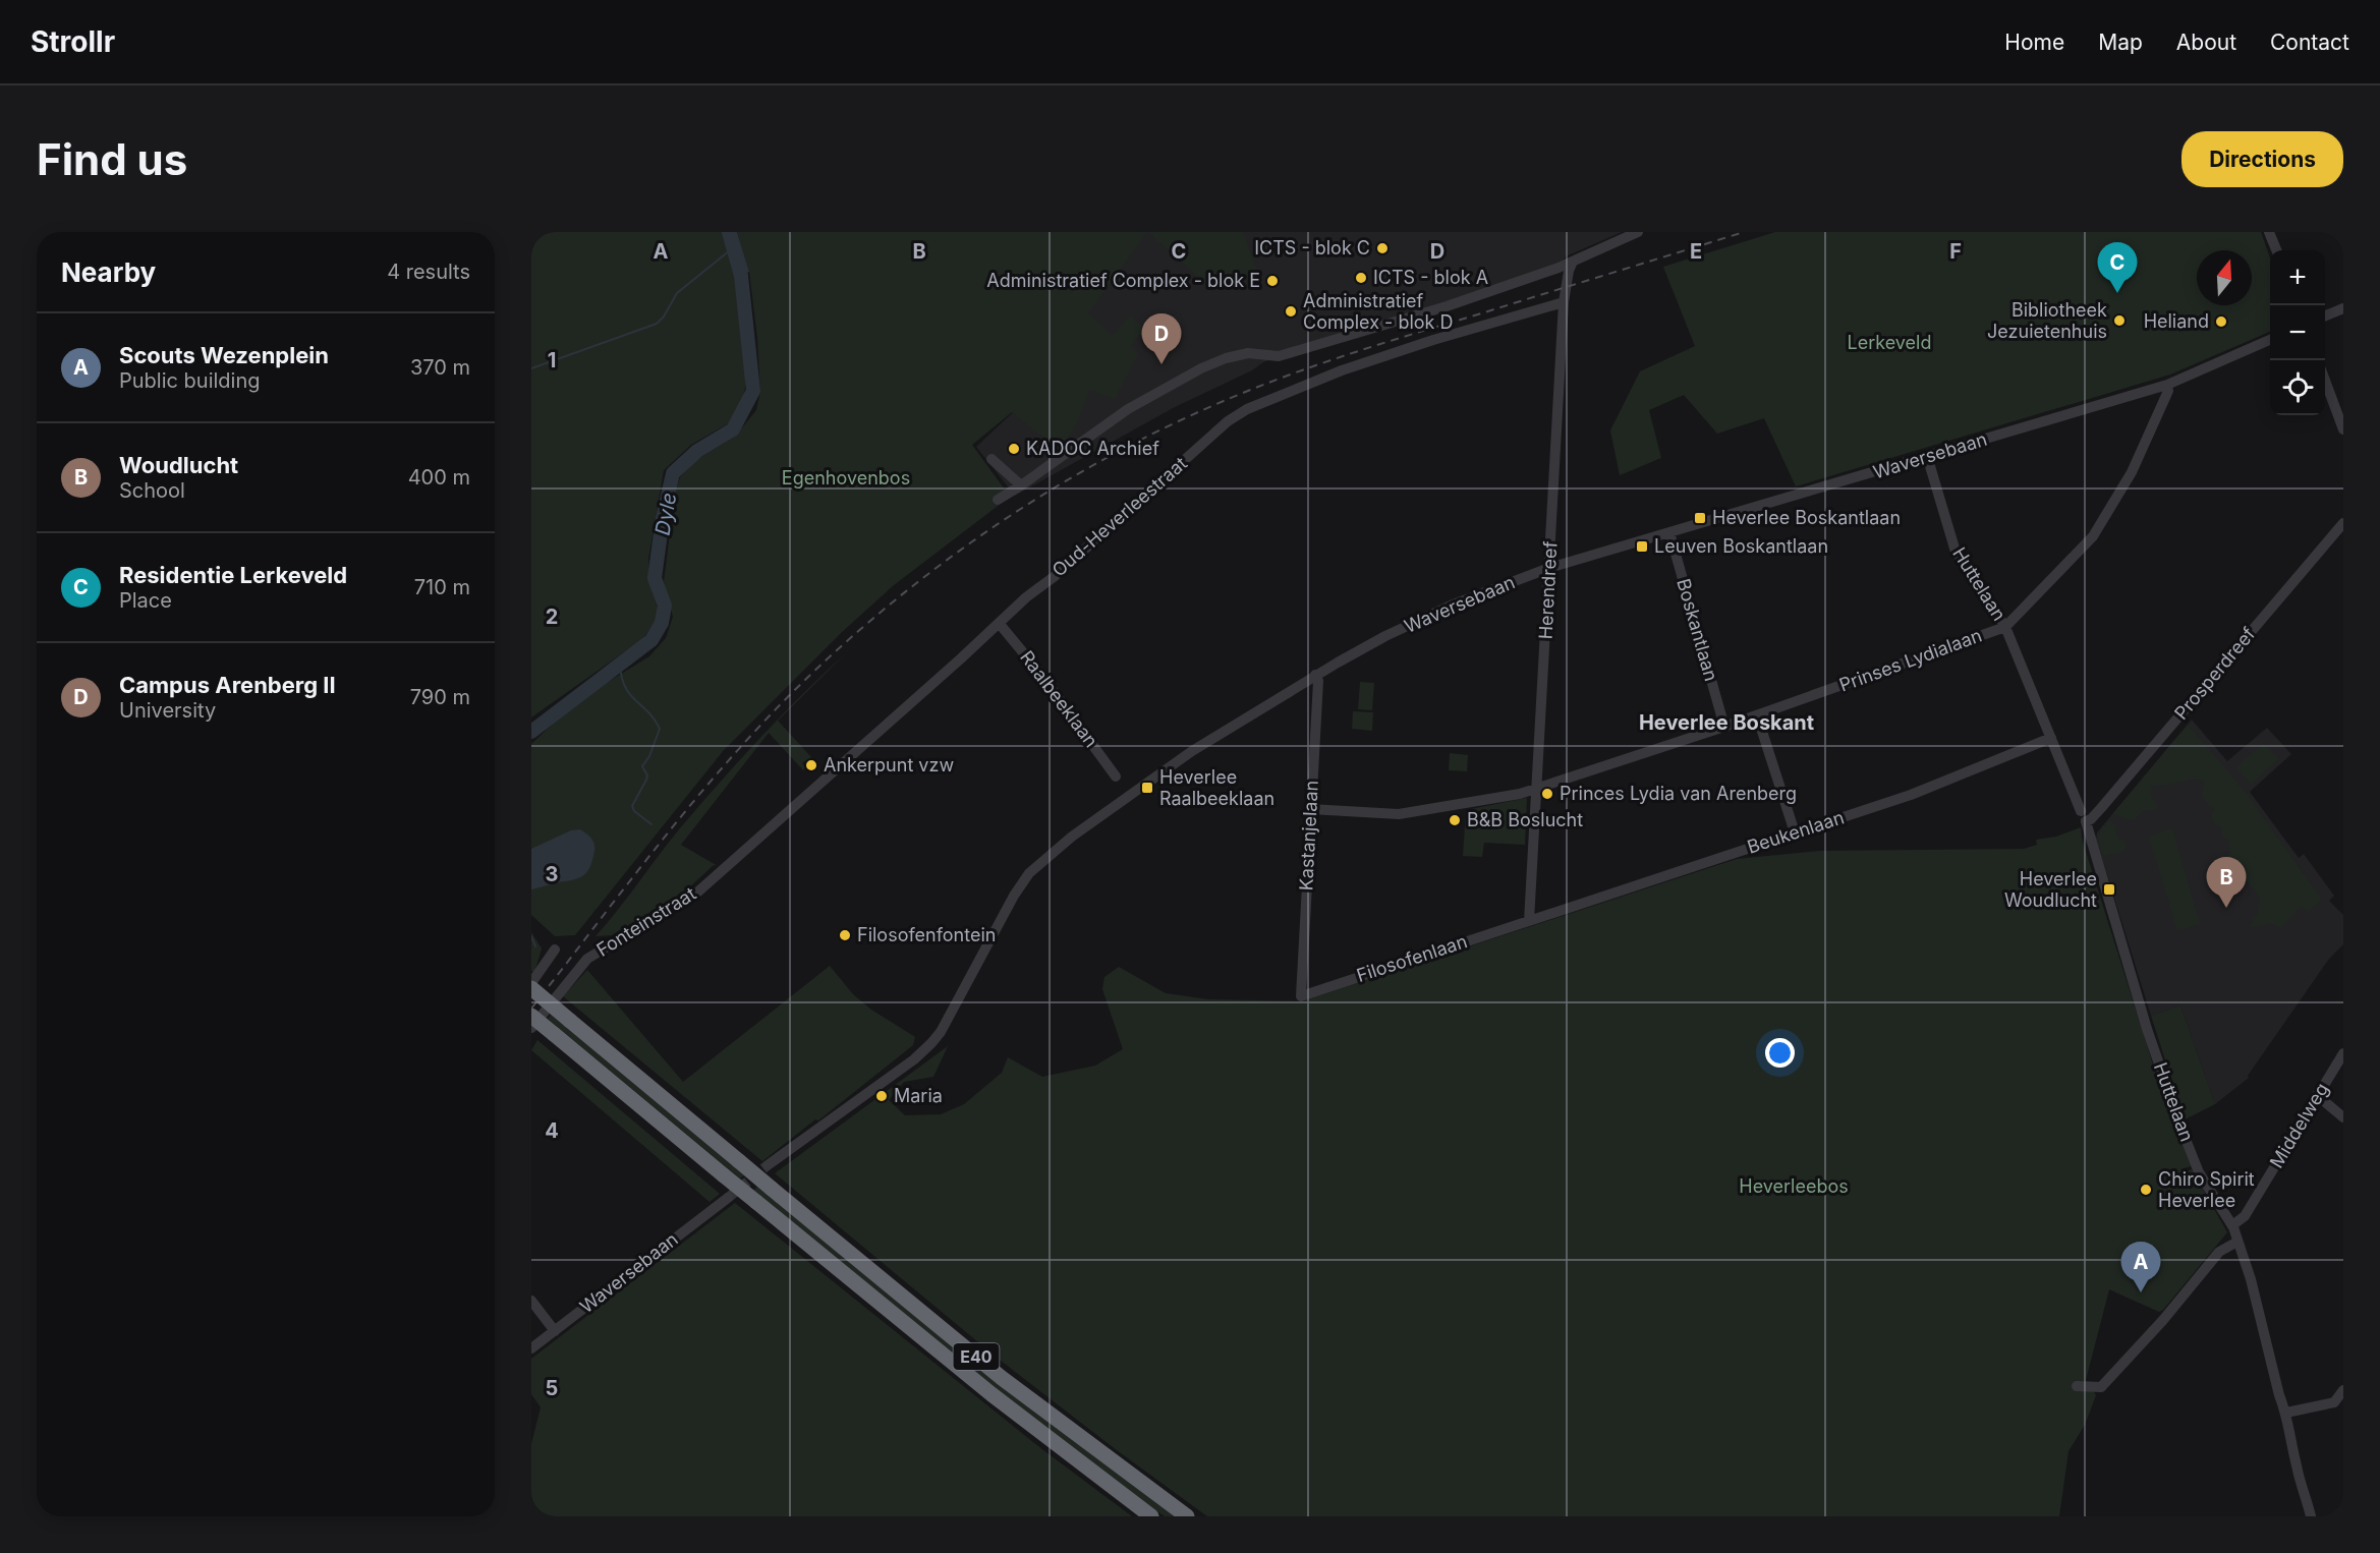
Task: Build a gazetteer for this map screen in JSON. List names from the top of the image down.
{
  "streets": {
    "highway": ["E40"],
    "street": [
      "Waversebaan",
      "Oud-Heverleestraat",
      "Huttelaan",
      "Herendreef",
      "Boskantlaan",
      "Prinses Lydialaan",
      "Prosperdreef",
      "Raalbeeklaan",
      "Beukenlaan",
      "Kastanjelaan",
      "Fonteinstraat",
      "Filosofenlaan",
      "Middelweg"
    ]
  },
  "crossings": [
    ["Waversebaan", "Huttelaan"],
    ["Waversebaan", "Herendreef"],
    ["Waversebaan", "Boskantlaan"],
    ["Waversebaan", "Prinses Lydialaan"],
    ["Waversebaan", "Kastanjelaan"],
    ["Oud-Heverleestraat", "Herendreef"],
    ["Oud-Heverleestraat", "Raalbeeklaan"],
    ["Oud-Heverleestraat", "Fonteinstraat"],
    ["Huttelaan", "Prinses Lydialaan"],
    ["Huttelaan", "Prosperdreef"],
    ["Huttelaan", "Beukenlaan"],
    ["Huttelaan", "Middelweg"],
    ["Herendreef", "Prinses Lydialaan"],
    ["Herendreef", "Beukenlaan"],
    ["Herendreef", "Filosofenlaan"],
    ["Boskantlaan", "Prinses Lydialaan"],
    ["Prinses Lydialaan", "Kastanjelaan"],
    ["Beukenlaan", "Filosofenlaan"],
    ["Kastanjelaan", "Filosofenlaan"]
  ],
  "districts": ["Heverlee Boskant"],
  "water": ["Dyle"],
  "parks": ["Lerkeveld", "Egenhovenbos", "Heverleebos"],
  "places": {
    "other": [
      "ICTS - blok C",
      "ICTS - blok A",
      "Administratief Complex - blok E",
      "Administratief Complex - blok D",
      "Bibliotheek Jezuietenhuis",
      "Heliand",
      "KADOC Archief",
      "Ankerpunt vzw",
      "Princes Lydia van Arenberg",
      "B&B Boslucht",
      "Filosofenfontein",
      "Maria",
      "Chiro Spirit Heverlee"
    ],
    "transit": [
      "Heverlee Boskantlaan",
      "Leuven Boskantlaan",
      "Heverlee Raalbeeklaan",
      "Heverlee Woudlucht"
    ]
  },
  "north": "top",
  "page": {
    "header": "Strollr",
    "nav": [
      "Home",
      "Map",
      "About",
      "Contact"
    ],
    "buttons": "Directions",
    "title": "Find us",
    "heading": ["Nearby", "4 results"],
    "pins": [
      "C",
      "D",
      "B",
      "A"
    ],
    "map_buttons": ["+", "−"],
    "list": [
      {
        "mark": "A",
        "name": "Scouts Wezenplein",
        "note": "Public building",
        "value": "370 m"
      },
      {
        "mark": "B",
        "name": "Woudlucht",
        "note": "School",
        "value": "400 m"
      },
      {
        "mark": "C",
        "name": "Residentie Lerkeveld",
        "note": "Place",
        "value": "710 m"
      },
      {
        "mark": "D",
        "name": "Campus Arenberg II",
        "note": "University",
        "value": "790 m"
      }
    ]
  },
  "grid": {
    "columns": [
      "A",
      "B",
      "C",
      "D",
      "E",
      "F"
    ],
    "rows": [
      "1",
      "2",
      "3",
      "4",
      "5"
    ]
  }
}
